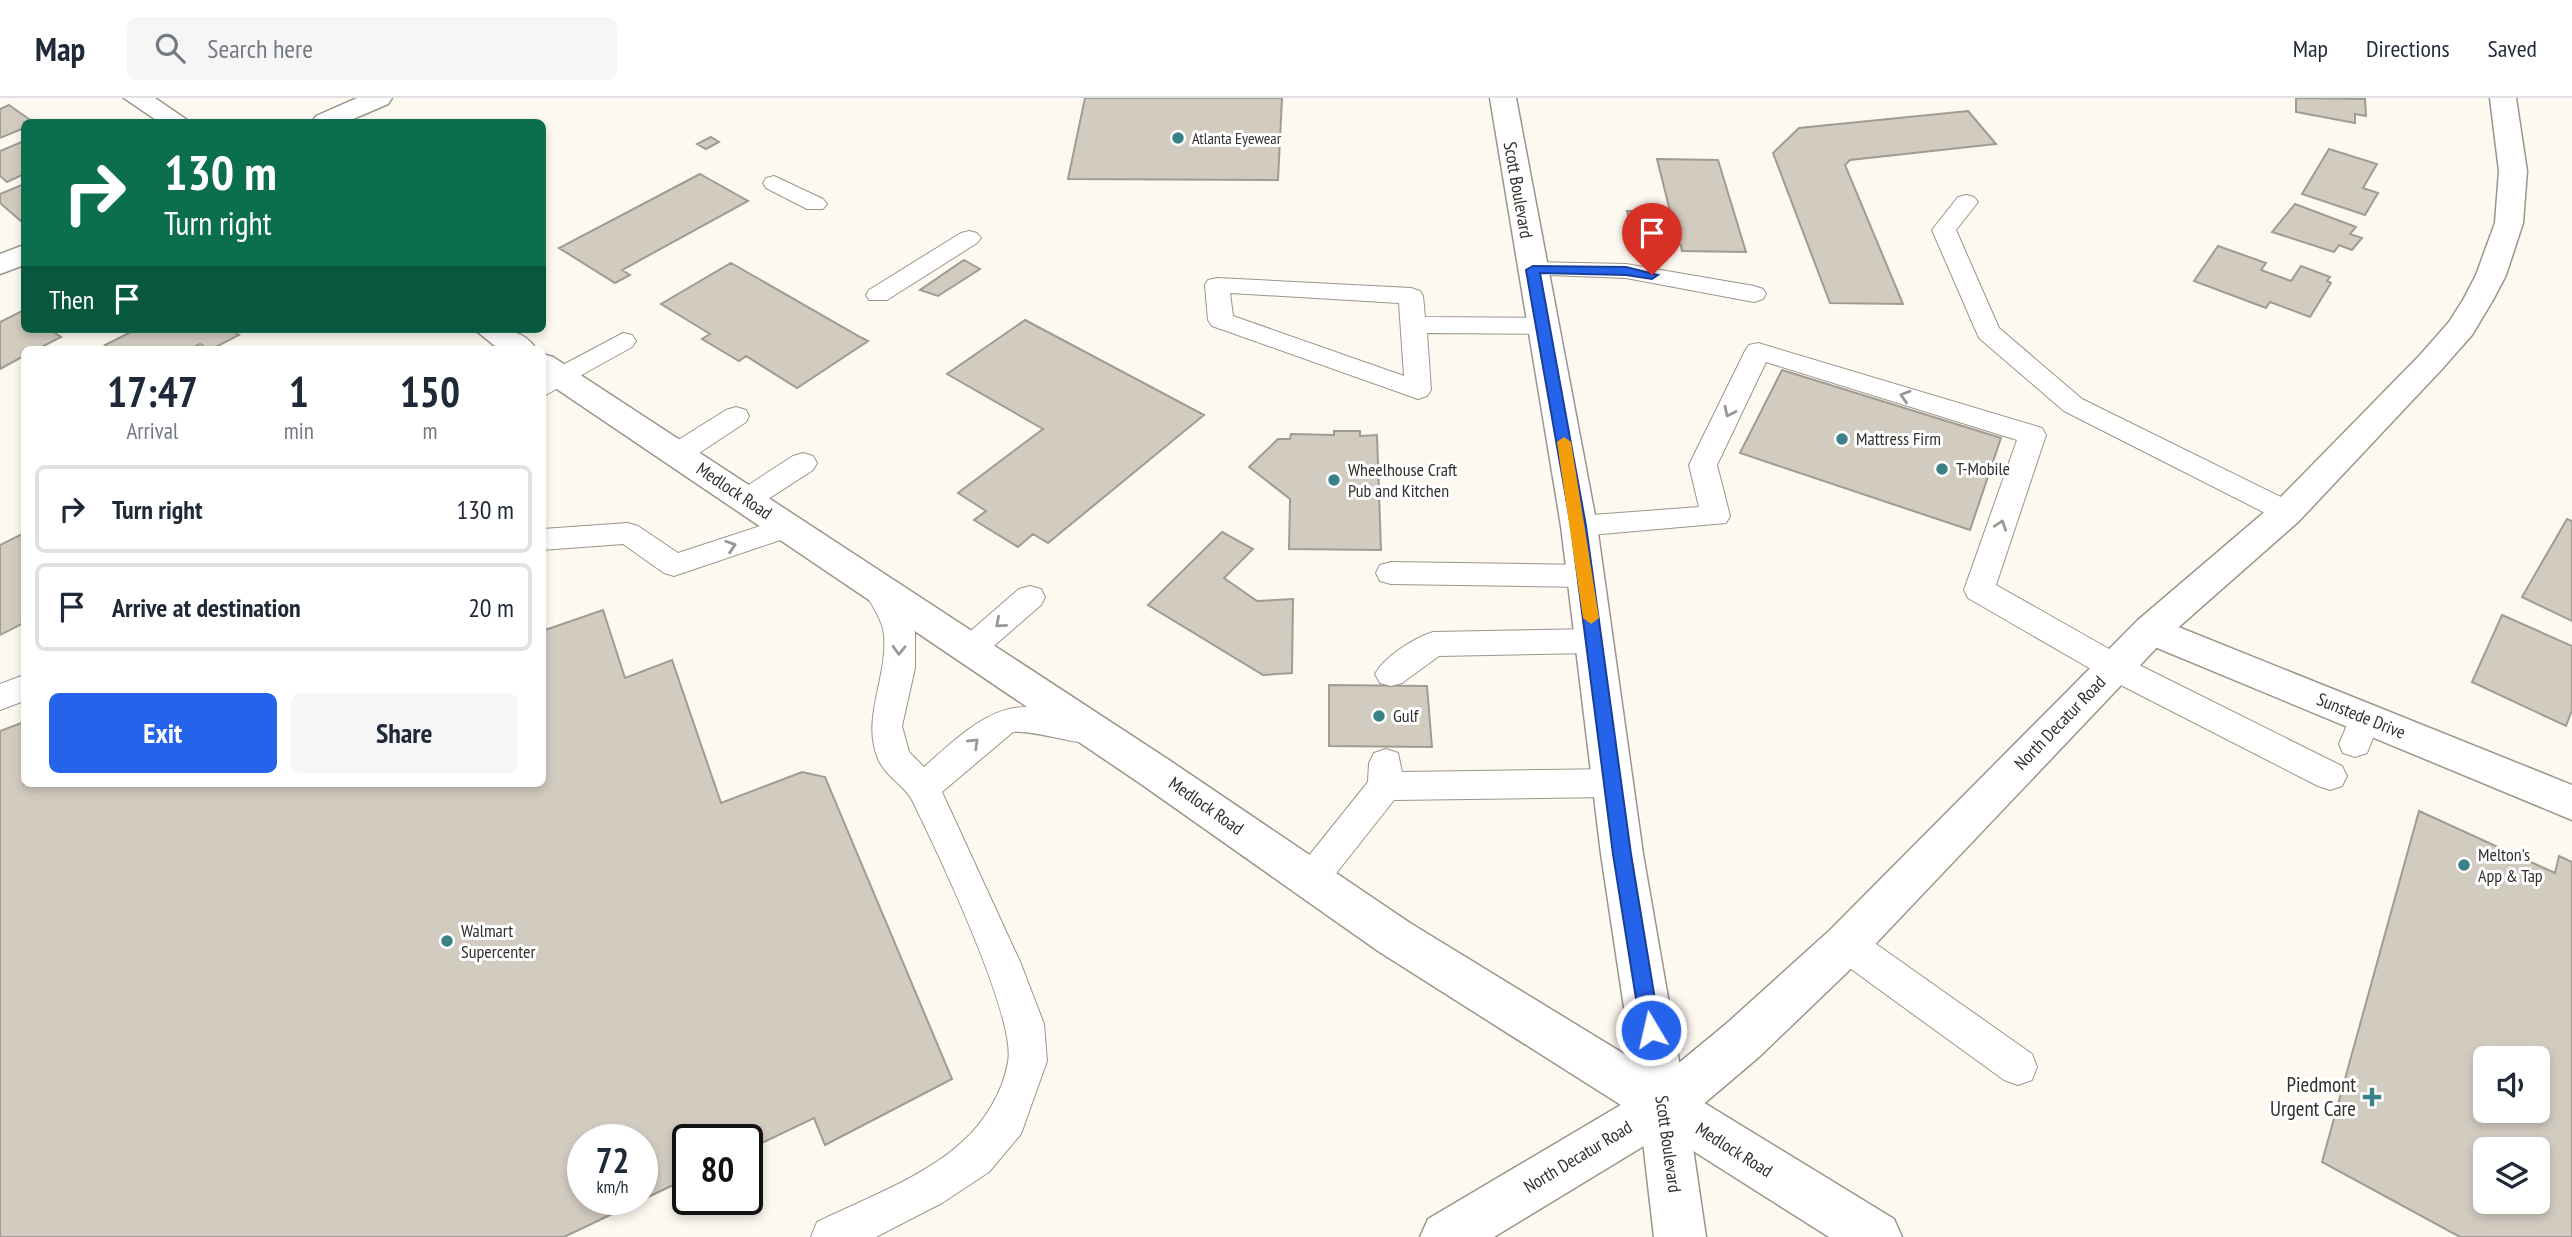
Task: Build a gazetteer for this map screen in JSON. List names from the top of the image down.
{
  "streets": {
    "main road": [
      "Scott Boulevard",
      "Medlock Road",
      "Sunstede Drive",
      "North Decatur Road"
    ]
  },
  "crossings": [
    ["Scott Boulevard", "Medlock Road"],
    ["Scott Boulevard", "North Decatur Road"],
    ["Medlock Road", "North Decatur Road"],
    ["Sunstede Drive", "North Decatur Road"]
  ],
  "places": {
    "other": [
      "Atlanta Eyewear",
      "Mattress Firm",
      "T-Mobile",
      "Wheelhouse Craft Pub and Kitchen",
      "Gulf",
      "Melton's App & Tap",
      "Walmart Supercenter"
    ],
    "health": ["Piedmont Urgent Care"]
  },
  "page": {
    "header": "Map",
    "search": "Search here",
    "nav": ["Map", "Directions", "Saved"],
    "turn": ["130 m", "Turn right"],
    "then": "Then",
    "eta": [
      "17:47",
      "Arrival",
      "1",
      "min",
      "150",
      "m"
    ],
    "list": [
      {
        "name": "Turn right",
        "value": "130 m"
      },
      {
        "name": "Arrive at destination",
        "value": "20 m"
      }
    ],
    "buttons": ["Exit", "Share"],
    "speed": "72 km/h",
    "limit": "80"
  }
}
